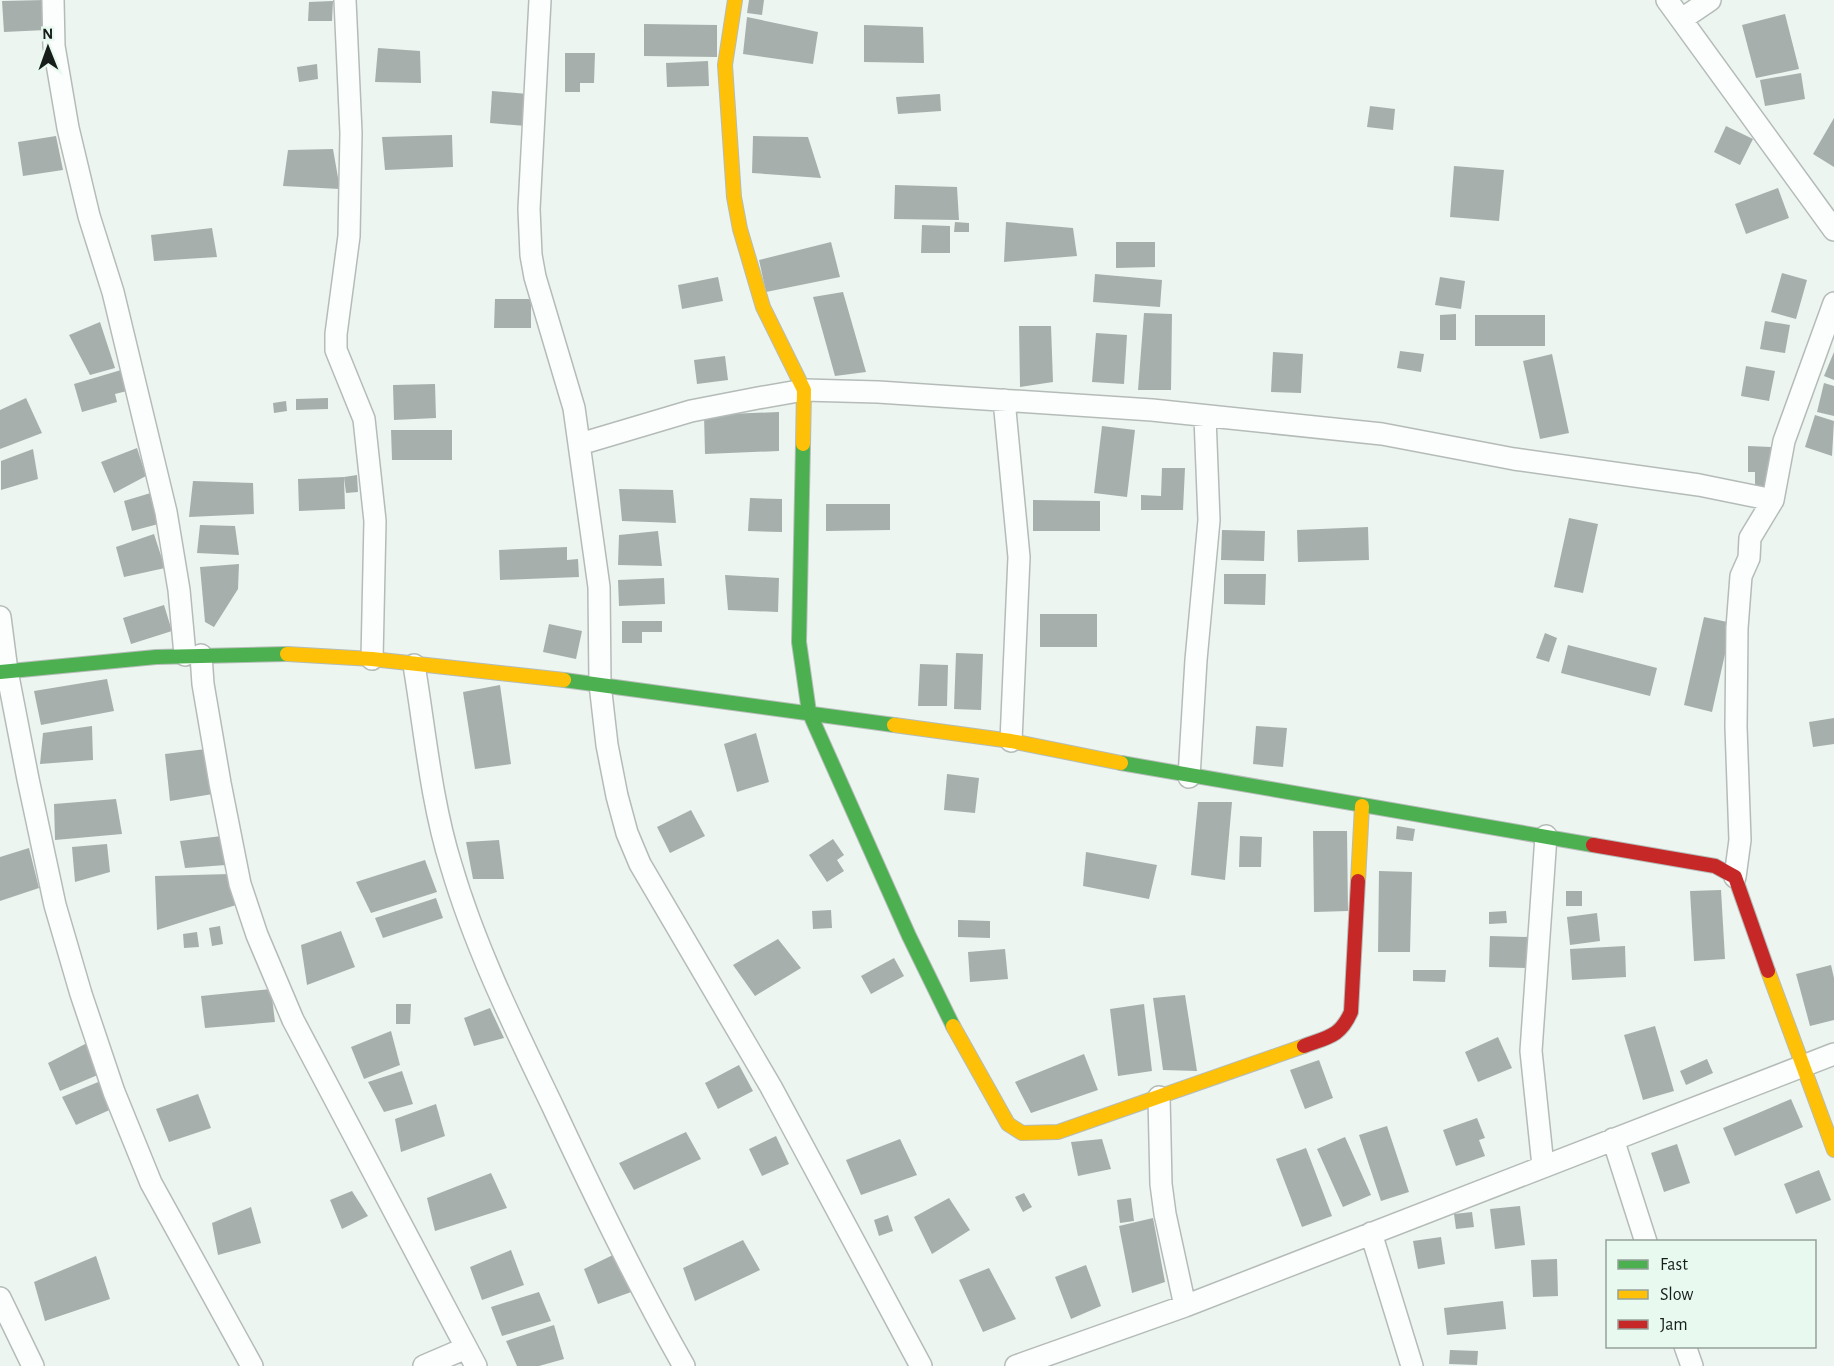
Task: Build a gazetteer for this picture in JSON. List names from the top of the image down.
{
  "legend": ["Fast", "Slow", "Jam"],
  "north": "top"
}
